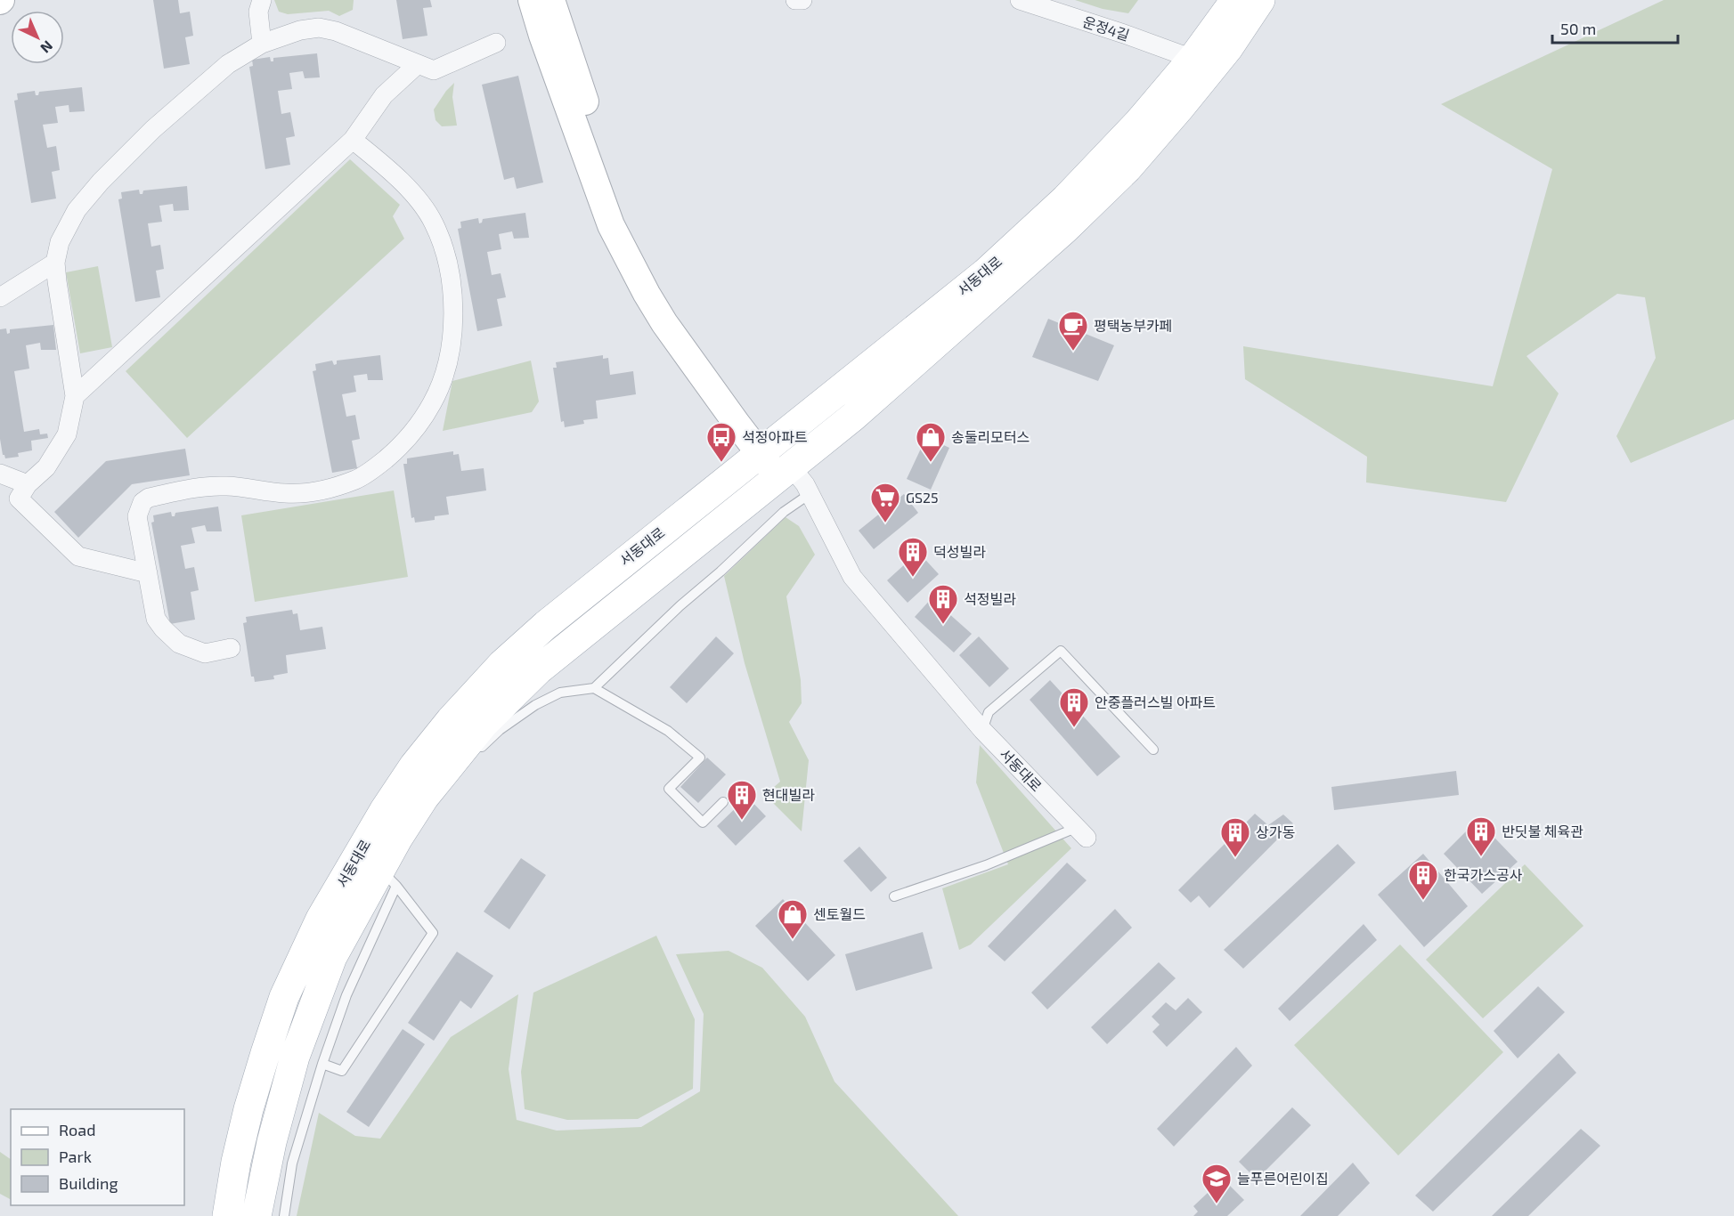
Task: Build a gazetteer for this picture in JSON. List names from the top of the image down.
{
  "streets": {
    "main road": ["서동대로"],
    "street": ["운정4길"]
  },
  "crossings": [
    ["운정4길", "서동대로"]
  ],
  "places": {
    "cafe": ["평택농부카페"],
    "bus stop": ["석정아파트"],
    "shop": ["송둘리모터스", "센토월드"],
    "supermarket": ["GS25"],
    "building": [
      "덕성빌라",
      "석정빌라",
      "안중플러스빌 아파트",
      "현대빌라",
      "반딧불 체육관",
      "상가동",
      "한국가스공사"
    ],
    "school or university": ["늘푸른어린이집"]
  },
  "legend": ["Road", "Park", "Building"],
  "scale_bar": "50 m",
  "north": "bottom right"
}
